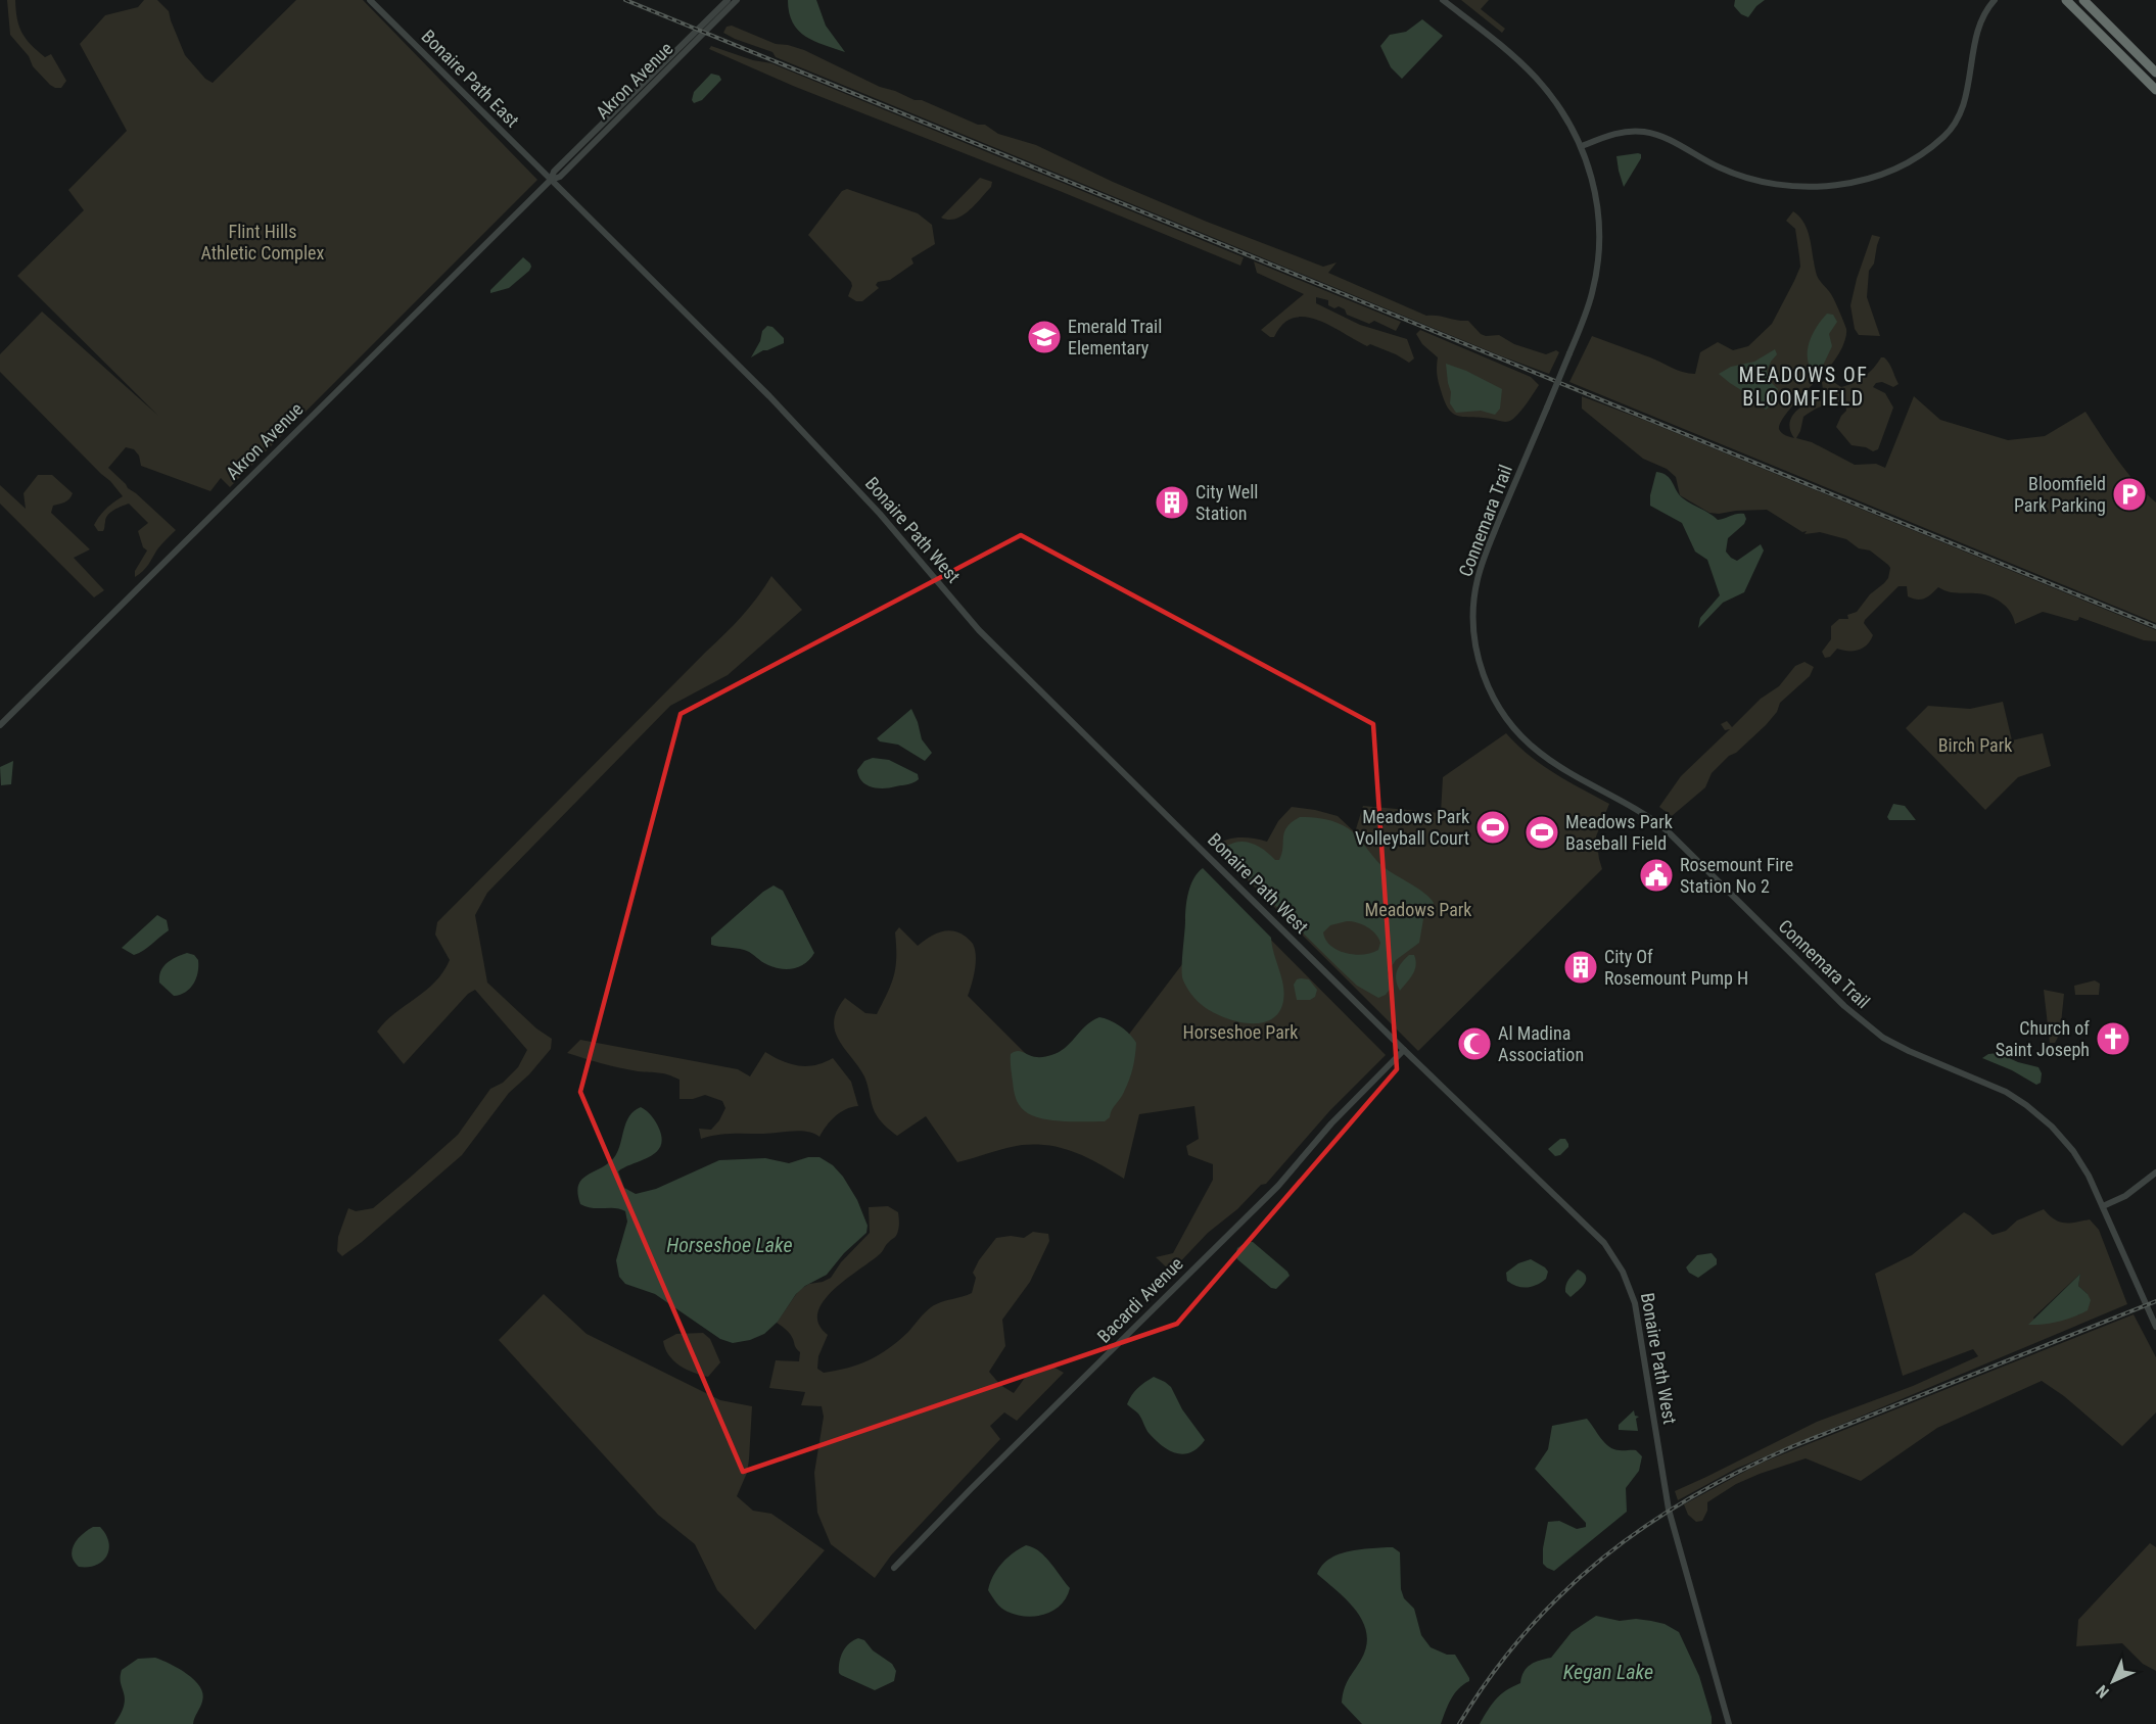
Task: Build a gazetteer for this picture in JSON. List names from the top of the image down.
{
  "streets": {
    "street": [
      "Bonaire Path East",
      "Akron Avenue",
      "Connemara Trail",
      "Bonaire Path West",
      "Bacardi Avenue"
    ]
  },
  "crossings": [
    ["Bonaire Path East", "Akron Avenue"],
    ["Bonaire Path East", "Bonaire Path West"],
    ["Akron Avenue", "Bonaire Path West"],
    ["Bonaire Path West", "Bacardi Avenue"]
  ],
  "districts": ["MEADOWS OF BLOOMFIELD"],
  "water": ["Horseshoe Lake", "Kegan Lake"],
  "parks": [
    "Flint Hills Athletic Complex",
    "Birch Park",
    "Meadows Park",
    "Horseshoe Park"
  ],
  "places": {
    "school or university": ["Emerald Trail Elementary"],
    "parking": ["Bloomfield Park Parking"],
    "building": ["City Well Station", "City Of Rosemount Pump H"],
    "sports": ["Meadows Park Volleyball Court", "Meadows Park Baseball Field"],
    "public building": ["Rosemount Fire Station No 2"],
    "church": ["Church of Saint Joseph"],
    "mosque": ["Al Madina Association"]
  },
  "north": "bottom left"
}
